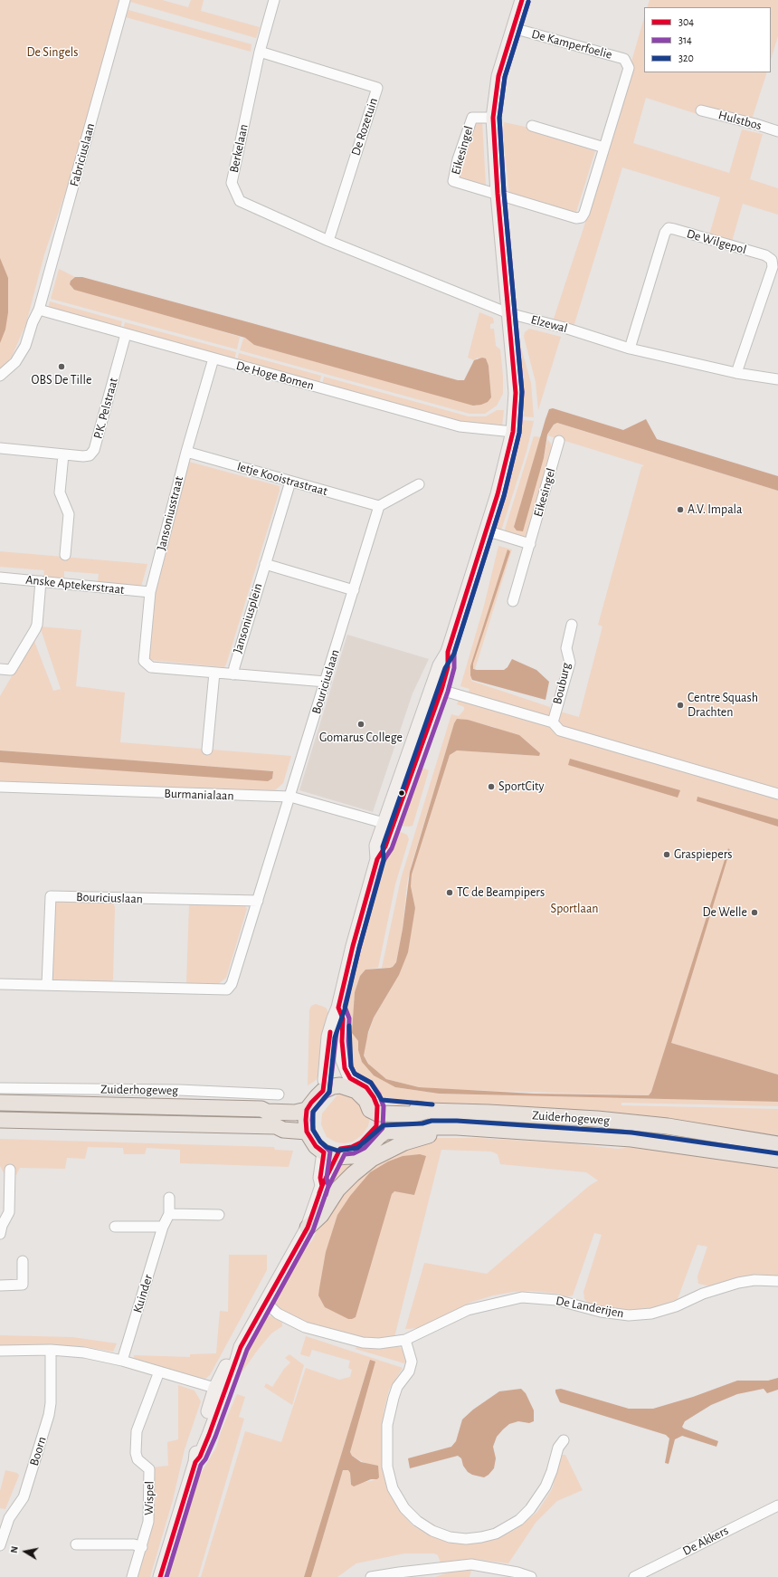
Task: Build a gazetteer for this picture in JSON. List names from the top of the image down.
{
  "streets": {
    "main road": ["Zuiderhogeweg"],
    "street": [
      "De Kamperfoelie",
      "Hulstbos",
      "De Rozetuin",
      "Berkelaan",
      "Eikesingel",
      "Fabriciuslaan",
      "De Wilgepol",
      "Elzewal",
      "De Hoge Bomen",
      "P.K. Pelstraat",
      "Ietje Kooistrastraat",
      "Jansoniusstraat",
      "Anske Aptekerstraat",
      "Jansoniusplein",
      "Bouriciuslaan",
      "Bouburg",
      "Burmanialaan",
      "Kuinder",
      "De Landerijen",
      "Boorn",
      "Wispel",
      "De Akkers"
    ]
  },
  "crossings": [
    ["De Kamperfoelie", "Eikesingel"],
    ["De Rozetuin", "Berkelaan"],
    ["De Rozetuin", "Elzewal"],
    ["Berkelaan", "Elzewal"],
    ["Eikesingel", "Elzewal"],
    ["Eikesingel", "De Hoge Bomen"],
    ["Eikesingel", "Burmanialaan"],
    ["Eikesingel", "Zuiderhogeweg"],
    ["Fabriciuslaan", "De Hoge Bomen"],
    ["De Wilgepol", "Elzewal"],
    ["De Hoge Bomen", "P.K. Pelstraat"],
    ["De Hoge Bomen", "Jansoniusstraat"],
    ["Ietje Kooistrastraat", "Jansoniusstraat"],
    ["Ietje Kooistrastraat", "Jansoniusplein"],
    ["Ietje Kooistrastraat", "Bouriciuslaan"],
    ["Jansoniusstraat", "Anske Aptekerstraat"],
    ["Bouriciuslaan", "Burmanialaan"]
  ],
  "parks": ["De Singels", "Sportlaan"],
  "places": [
    "OBS De Tille",
    "A.V. Impala",
    "Centre Squash Drachten",
    "Gomarus College",
    "SportCity",
    "Graspiepers",
    "TC de Beampipers",
    "De Welle"
  ],
  "lines": ["transit line 304", "transit line 314", "transit line 320"],
  "legend": ["304", "314", "320"],
  "north": "left"
}
